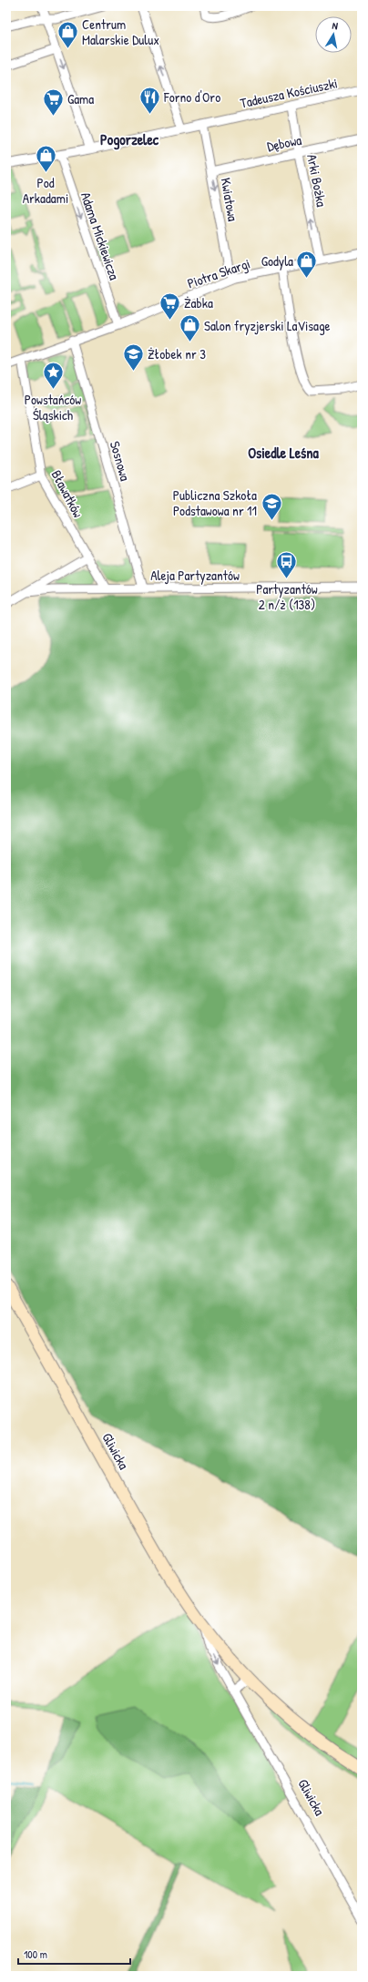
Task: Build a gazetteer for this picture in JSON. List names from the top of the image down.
{
  "streets": {
    "main road": ["Gliwicka"],
    "street": [
      "Tadeusza Kościuszki",
      "Dębowa",
      "Arki Bożka",
      "Kwiatowa",
      "Adama Mickiewicza",
      "Piotra Skargi",
      "Sosnowa",
      "Bławatków",
      "Aleja Partyzantów"
    ]
  },
  "crossings": [
    ["Tadeusza Kościuszki", "Arki Bożka"],
    ["Tadeusza Kościuszki", "Kwiatowa"],
    ["Tadeusza Kościuszki", "Adama Mickiewicza"],
    ["Dębowa", "Arki Bożka"],
    ["Dębowa", "Kwiatowa"],
    ["Arki Bożka", "Piotra Skargi"],
    ["Kwiatowa", "Piotra Skargi"],
    ["Adama Mickiewicza", "Piotra Skargi"],
    ["Piotra Skargi", "Sosnowa"],
    ["Piotra Skargi", "Bławatków"],
    ["Sosnowa", "Aleja Partyzantów"],
    ["Bławatków", "Aleja Partyzantów"]
  ],
  "one_way": ["Arki Bożka", "Kwiatowa", "Adama Mickiewicza"],
  "districts": ["Pogorzelec", "Osiedle Leśna"],
  "places": {
    "shop": [
      "Centrum Malarskie Dulux",
      "Pod Arkadami",
      "Godyla",
      "Salon fryzjerski LaVisage"
    ],
    "restaurant": ["Forno d'Oro"],
    "supermarket": ["Gama", "Żabka"],
    "school or university": ["Żłobek nr 3", "Publiczna Szkoła Podstawowa nr 11"],
    "place": ["Powstańców Śląskich"],
    "bus stop": ["Partyzantów 2 n/ż (138)"]
  },
  "scale_bar": "100 m",
  "north": "top"
}
